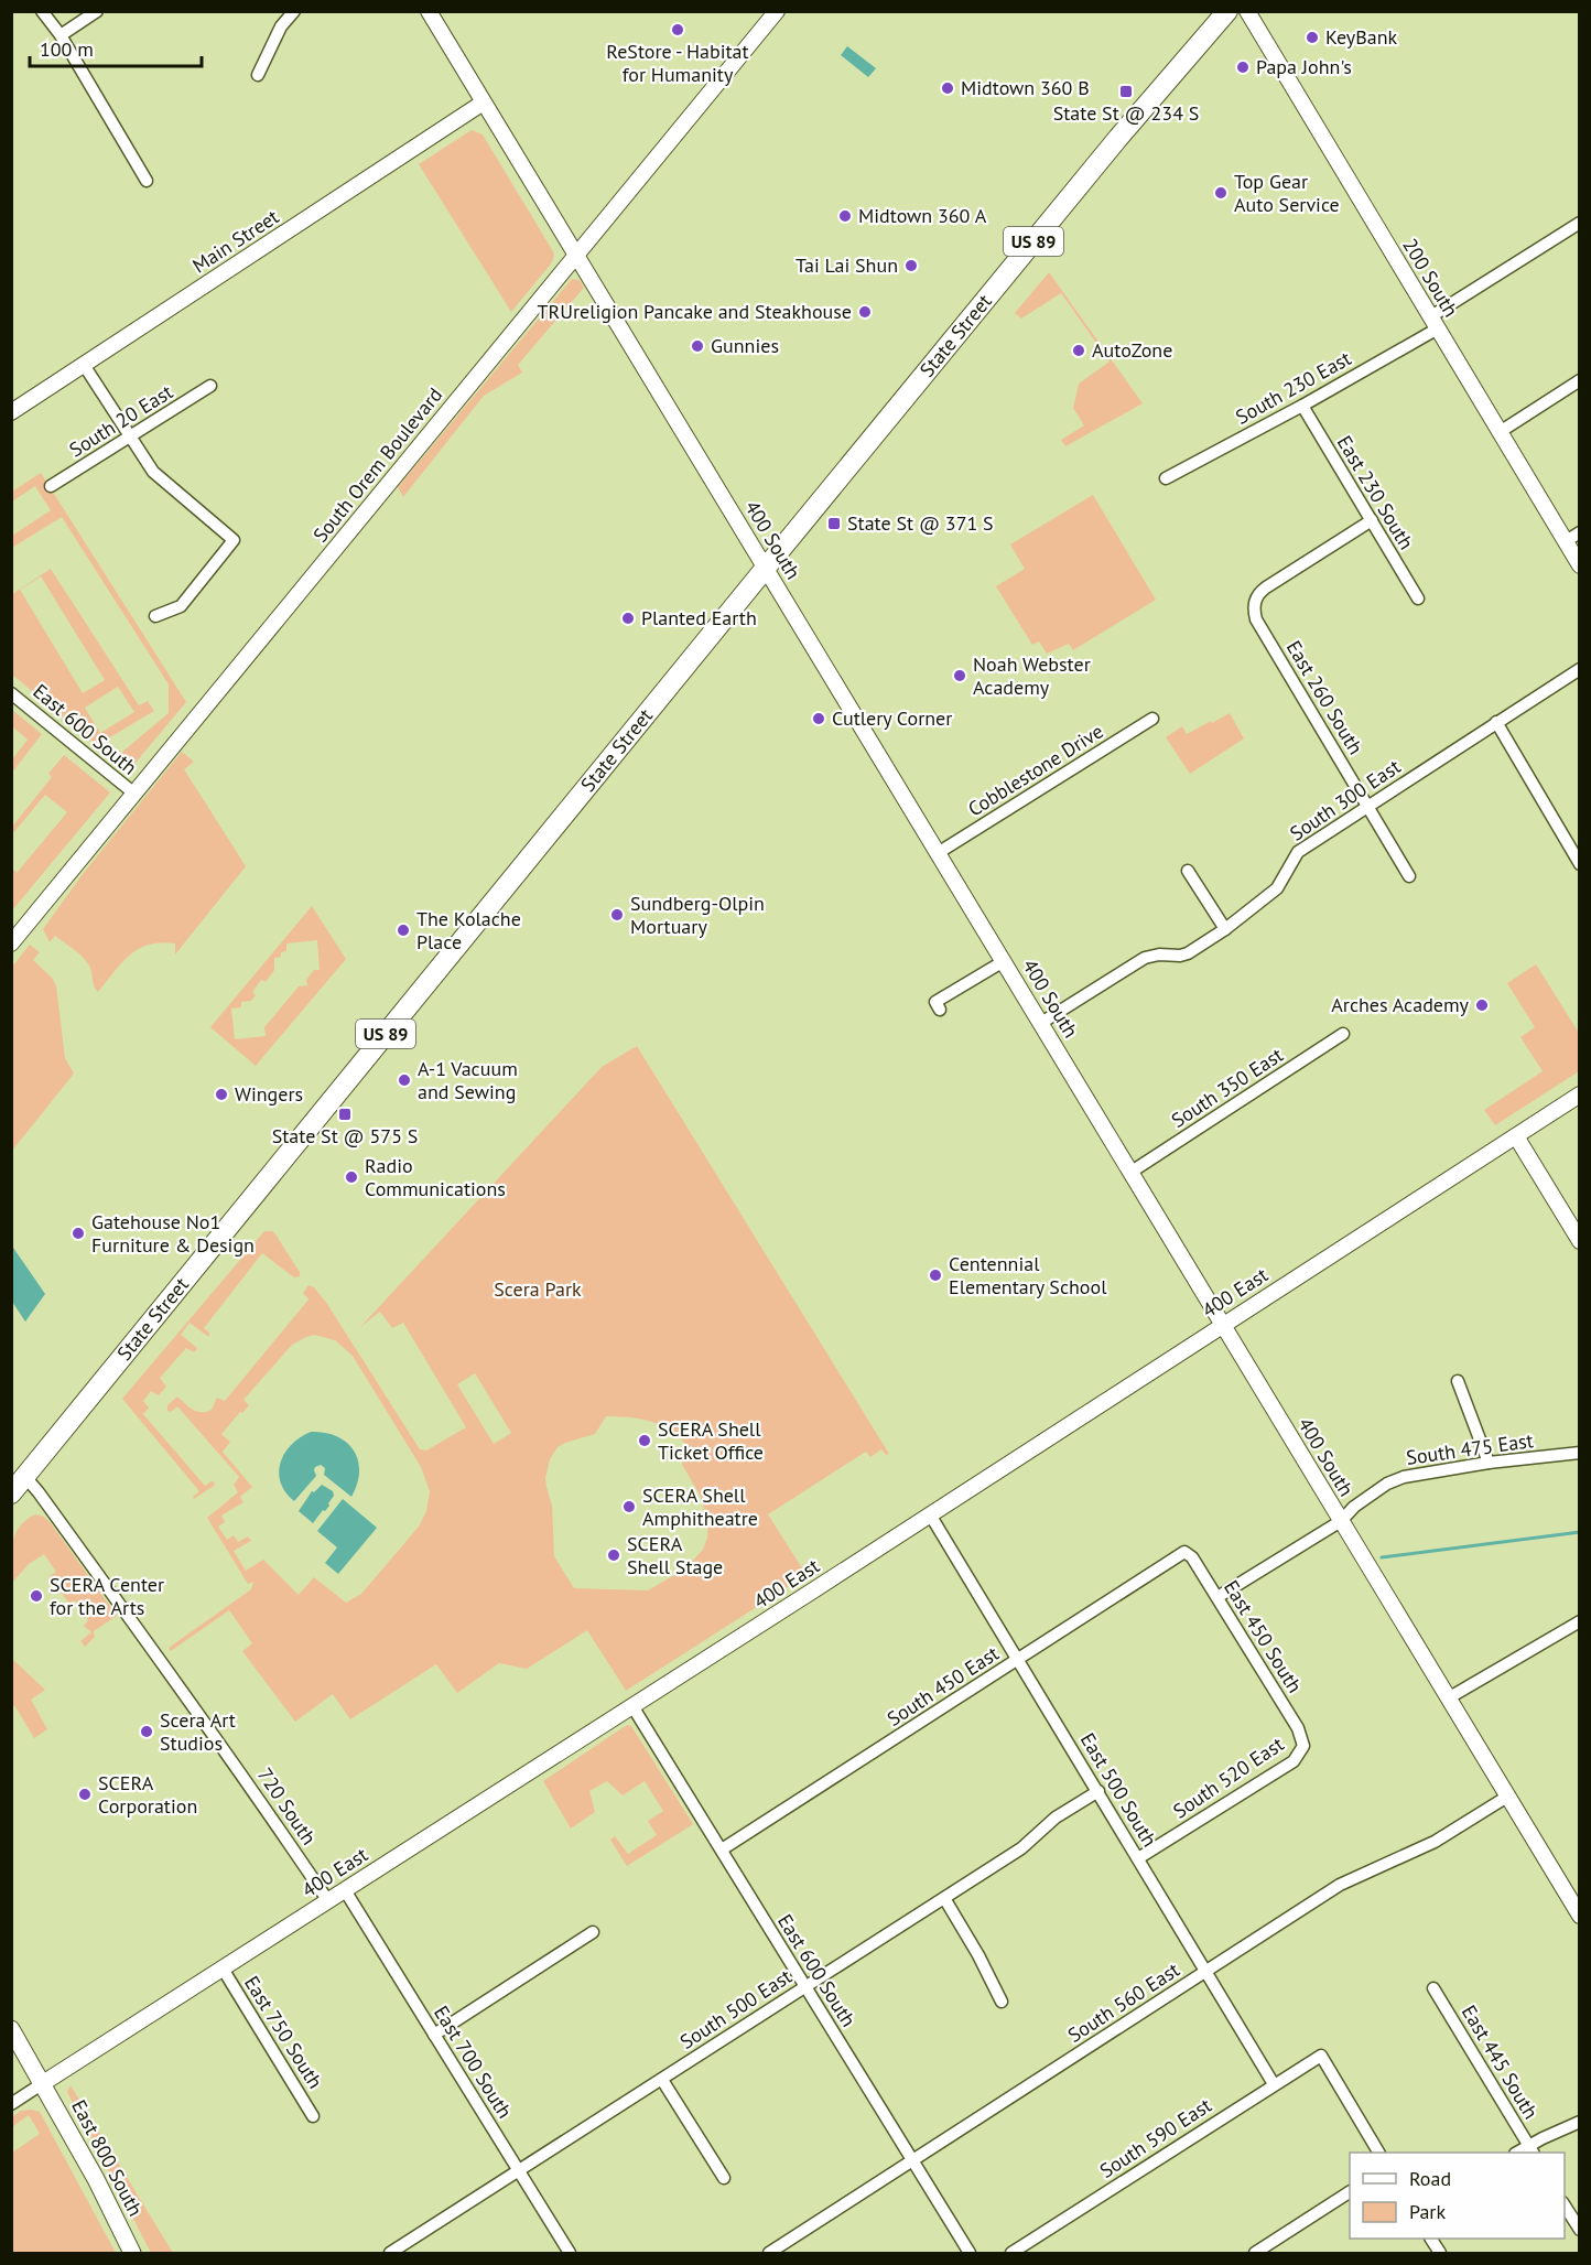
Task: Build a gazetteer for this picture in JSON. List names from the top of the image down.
{
  "streets": {
    "main road": ["US 89", "State Street", "East 800 South"],
    "street": [
      "Main Street",
      "200 South",
      "South 230 East",
      "South 20 East",
      "South Orem Boulevard",
      "East 230 South",
      "400 South",
      "East 260 South",
      "East 600 South",
      "Cobblestone Drive",
      "South 300 East",
      "South 350 East",
      "400 East",
      "South 475 East",
      "East 450 South",
      "South 450 East",
      "South 520 East",
      "East 500 South",
      "720 South",
      "South 560 East",
      "South 500 East",
      "East 750 South",
      "East 700 South",
      "East 445 South",
      "South 590 East"
    ]
  },
  "crossings": [
    ["Main Street", "400 South"],
    ["200 South", "South 230 East"],
    ["State Street", "400 South"],
    ["State Street", "720 South"],
    ["South 230 East", "East 230 South"],
    ["South Orem Boulevard", "400 South"],
    ["South Orem Boulevard", "East 600 South"],
    ["East 230 South", "East 260 South"],
    ["400 South", "Cobblestone Drive"],
    ["400 South", "South 300 East"],
    ["400 South", "South 350 East"],
    ["400 South", "400 East"],
    ["400 South", "South 475 East"],
    ["400 South", "South 560 East"],
    ["East 260 South", "South 300 East"],
    ["East 600 South", "400 East"],
    ["East 600 South", "South 450 East"],
    ["East 600 South", "South 560 East"],
    ["East 600 South", "South 500 East"],
    ["400 East", "East 500 South"],
    ["400 East", "720 South"],
    ["400 East", "East 750 South"],
    ["400 East", "East 700 South"],
    ["400 East", "East 800 South"],
    ["South 475 East", "East 450 South"],
    ["East 450 South", "South 450 East"],
    ["East 450 South", "South 520 East"],
    ["South 450 East", "East 500 South"],
    ["South 520 East", "East 500 South"],
    ["East 500 South", "South 560 East"],
    ["East 500 South", "South 500 East"],
    ["East 500 South", "South 590 East"],
    ["South 500 East", "East 700 South"]
  ],
  "parks": ["Scera Park"],
  "places": {
    "other": [
      "ReStore - Habitat for Humanity",
      "KeyBank",
      "Papa John's",
      "Midtown 360 B",
      "Top Gear Auto Service",
      "Midtown 360 A",
      "Tai Lai Shun",
      "TRUreligion Pancake and Steakhouse",
      "Gunnies",
      "AutoZone",
      "Planted Earth",
      "Noah Webster Academy",
      "Cutlery Corner",
      "Sundberg-Olpin Mortuary",
      "The Kolache Place",
      "Arches Academy",
      "A-1 Vacuum and Sewing",
      "Wingers",
      "Radio Communications",
      "Gatehouse No1 Furniture & Design",
      "Centennial Elementary School",
      "SCERA Shell Ticket Office",
      "SCERA Shell Amphitheatre",
      "SCERA Shell Stage",
      "SCERA Center for the Arts",
      "Scera Art Studios",
      "SCERA Corporation"
    ],
    "transit": ["State St @ 234 S", "State St @ 371 S", "State St @ 575 S"]
  },
  "legend": ["Road", "Park"],
  "scale_bar": "100 m"
}
